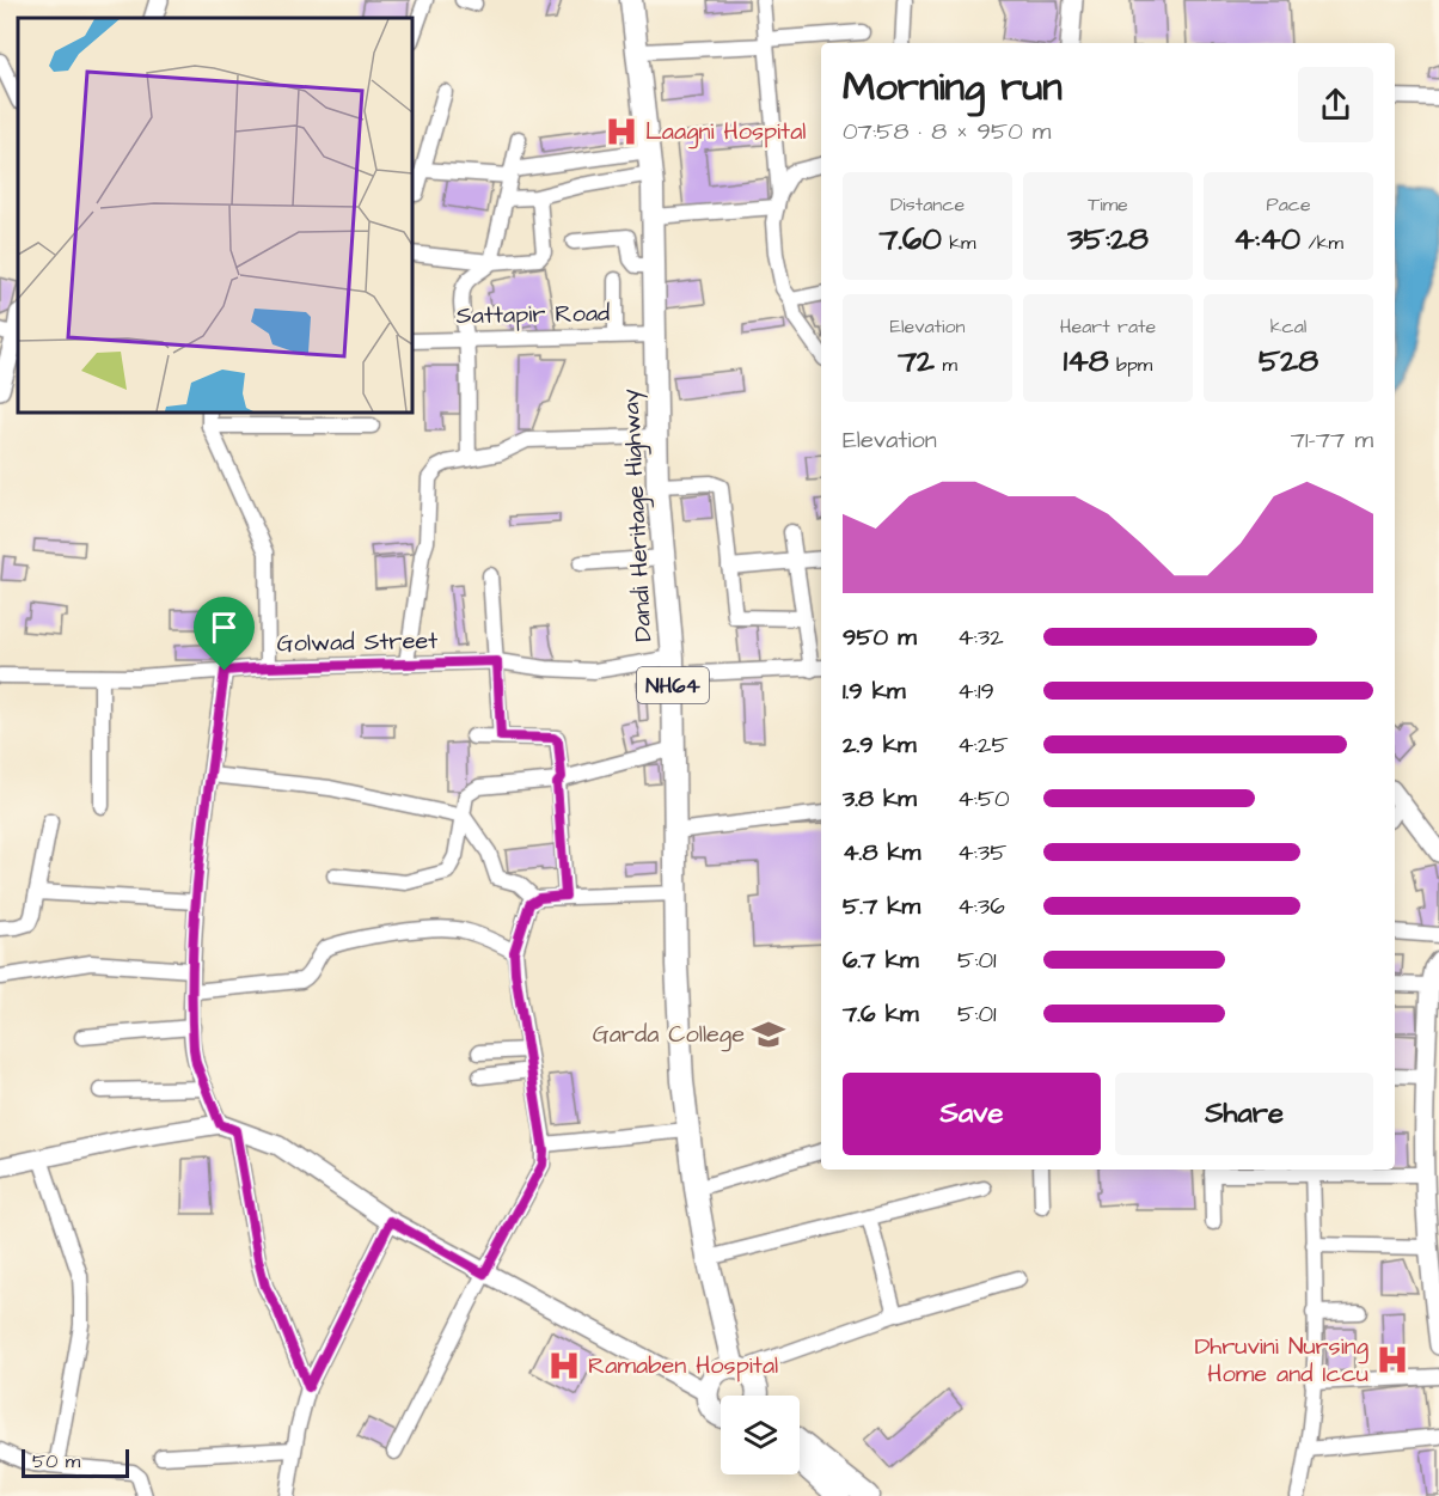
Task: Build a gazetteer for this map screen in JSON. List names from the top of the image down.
{
  "streets": {
    "highway": ["Dandi Heritage Highway", "NH64"],
    "street": ["Sattapir Road", "Golwad Street"]
  },
  "crossings": [
    ["Sattapir Road", "Dandi Heritage Highway"],
    ["Dandi Heritage Highway", "Golwad Street"],
    ["Dandi Heritage Highway", "NH64"]
  ],
  "places": {
    "hospital": ["Laagni Hospital", "Dhruvini Nursing Home and Iccu", "Ramaben Hospital"],
    "school or university": ["Garda College"]
  },
  "scale_bar": "50 m",
  "page": {
    "heading": ["Morning run", "07:58 · 8 × 950 m"],
    "stats": [
      ["Distance", "7.60 km"],
      ["Time", "35:28"],
      ["Pace", "4:40 /km"],
      ["Elevation", "72 m"],
      ["Heart rate", "148 bpm"],
      ["kcal", "528"]
    ],
    "chart": ["Elevation", "71–77 m"],
    "list": [
      {
        "name": "950 m",
        "note": "4:32"
      },
      {
        "name": "1.9 km",
        "note": "4:19"
      },
      {
        "name": "2.9 km",
        "note": "4:25"
      },
      {
        "name": "3.8 km",
        "note": "4:50"
      },
      {
        "name": "4.8 km",
        "note": "4:35"
      },
      {
        "name": "5.7 km",
        "note": "4:36"
      },
      {
        "name": "6.7 km",
        "note": "5:01"
      },
      {
        "name": "7.6 km",
        "note": "5:01"
      }
    ],
    "buttons": ["Save", "Share"],
    "scale": "50 m"
  }
}
